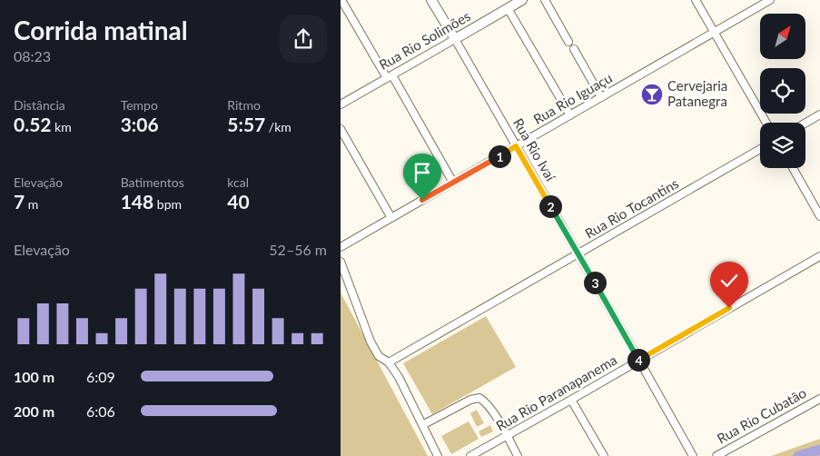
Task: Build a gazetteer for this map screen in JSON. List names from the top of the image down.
{
  "streets": {
    "street": [
      "Rua Rio Solimões",
      "Rua Rio Iguaçu",
      "Rua Rio Ivaí",
      "Rua Rio Tocantins",
      "Rua Rio Paranapanema",
      "Rua Rio Cubatão"
    ]
  },
  "crossings": [
    ["Rua Rio Solimões", "Rua Rio Ivaí"],
    ["Rua Rio Iguaçu", "Rua Rio Ivaí"],
    ["Rua Rio Ivaí", "Rua Rio Tocantins"],
    ["Rua Rio Ivaí", "Rua Rio Paranapanema"]
  ],
  "places": {
    "bar": ["Cervejaria Patanegra"]
  },
  "north": "top right",
  "page": {
    "heading": ["Corrida matinal", "08:23"],
    "stats": [
      ["Distância", "0.52 km"],
      ["Tempo", "3:06"],
      ["Ritmo", "5:57 /km"],
      ["Elevação", "7 m"],
      ["Batimentos", "148 bpm"],
      ["kcal", "40"]
    ],
    "pins": [
      "1",
      "2",
      "3",
      "4"
    ],
    "chart": ["Elevação", "52–56 m"],
    "list": [
      {
        "name": "100 m",
        "note": "6:09"
      },
      {
        "name": "200 m",
        "note": "6:06"
      }
    ]
  }
}
